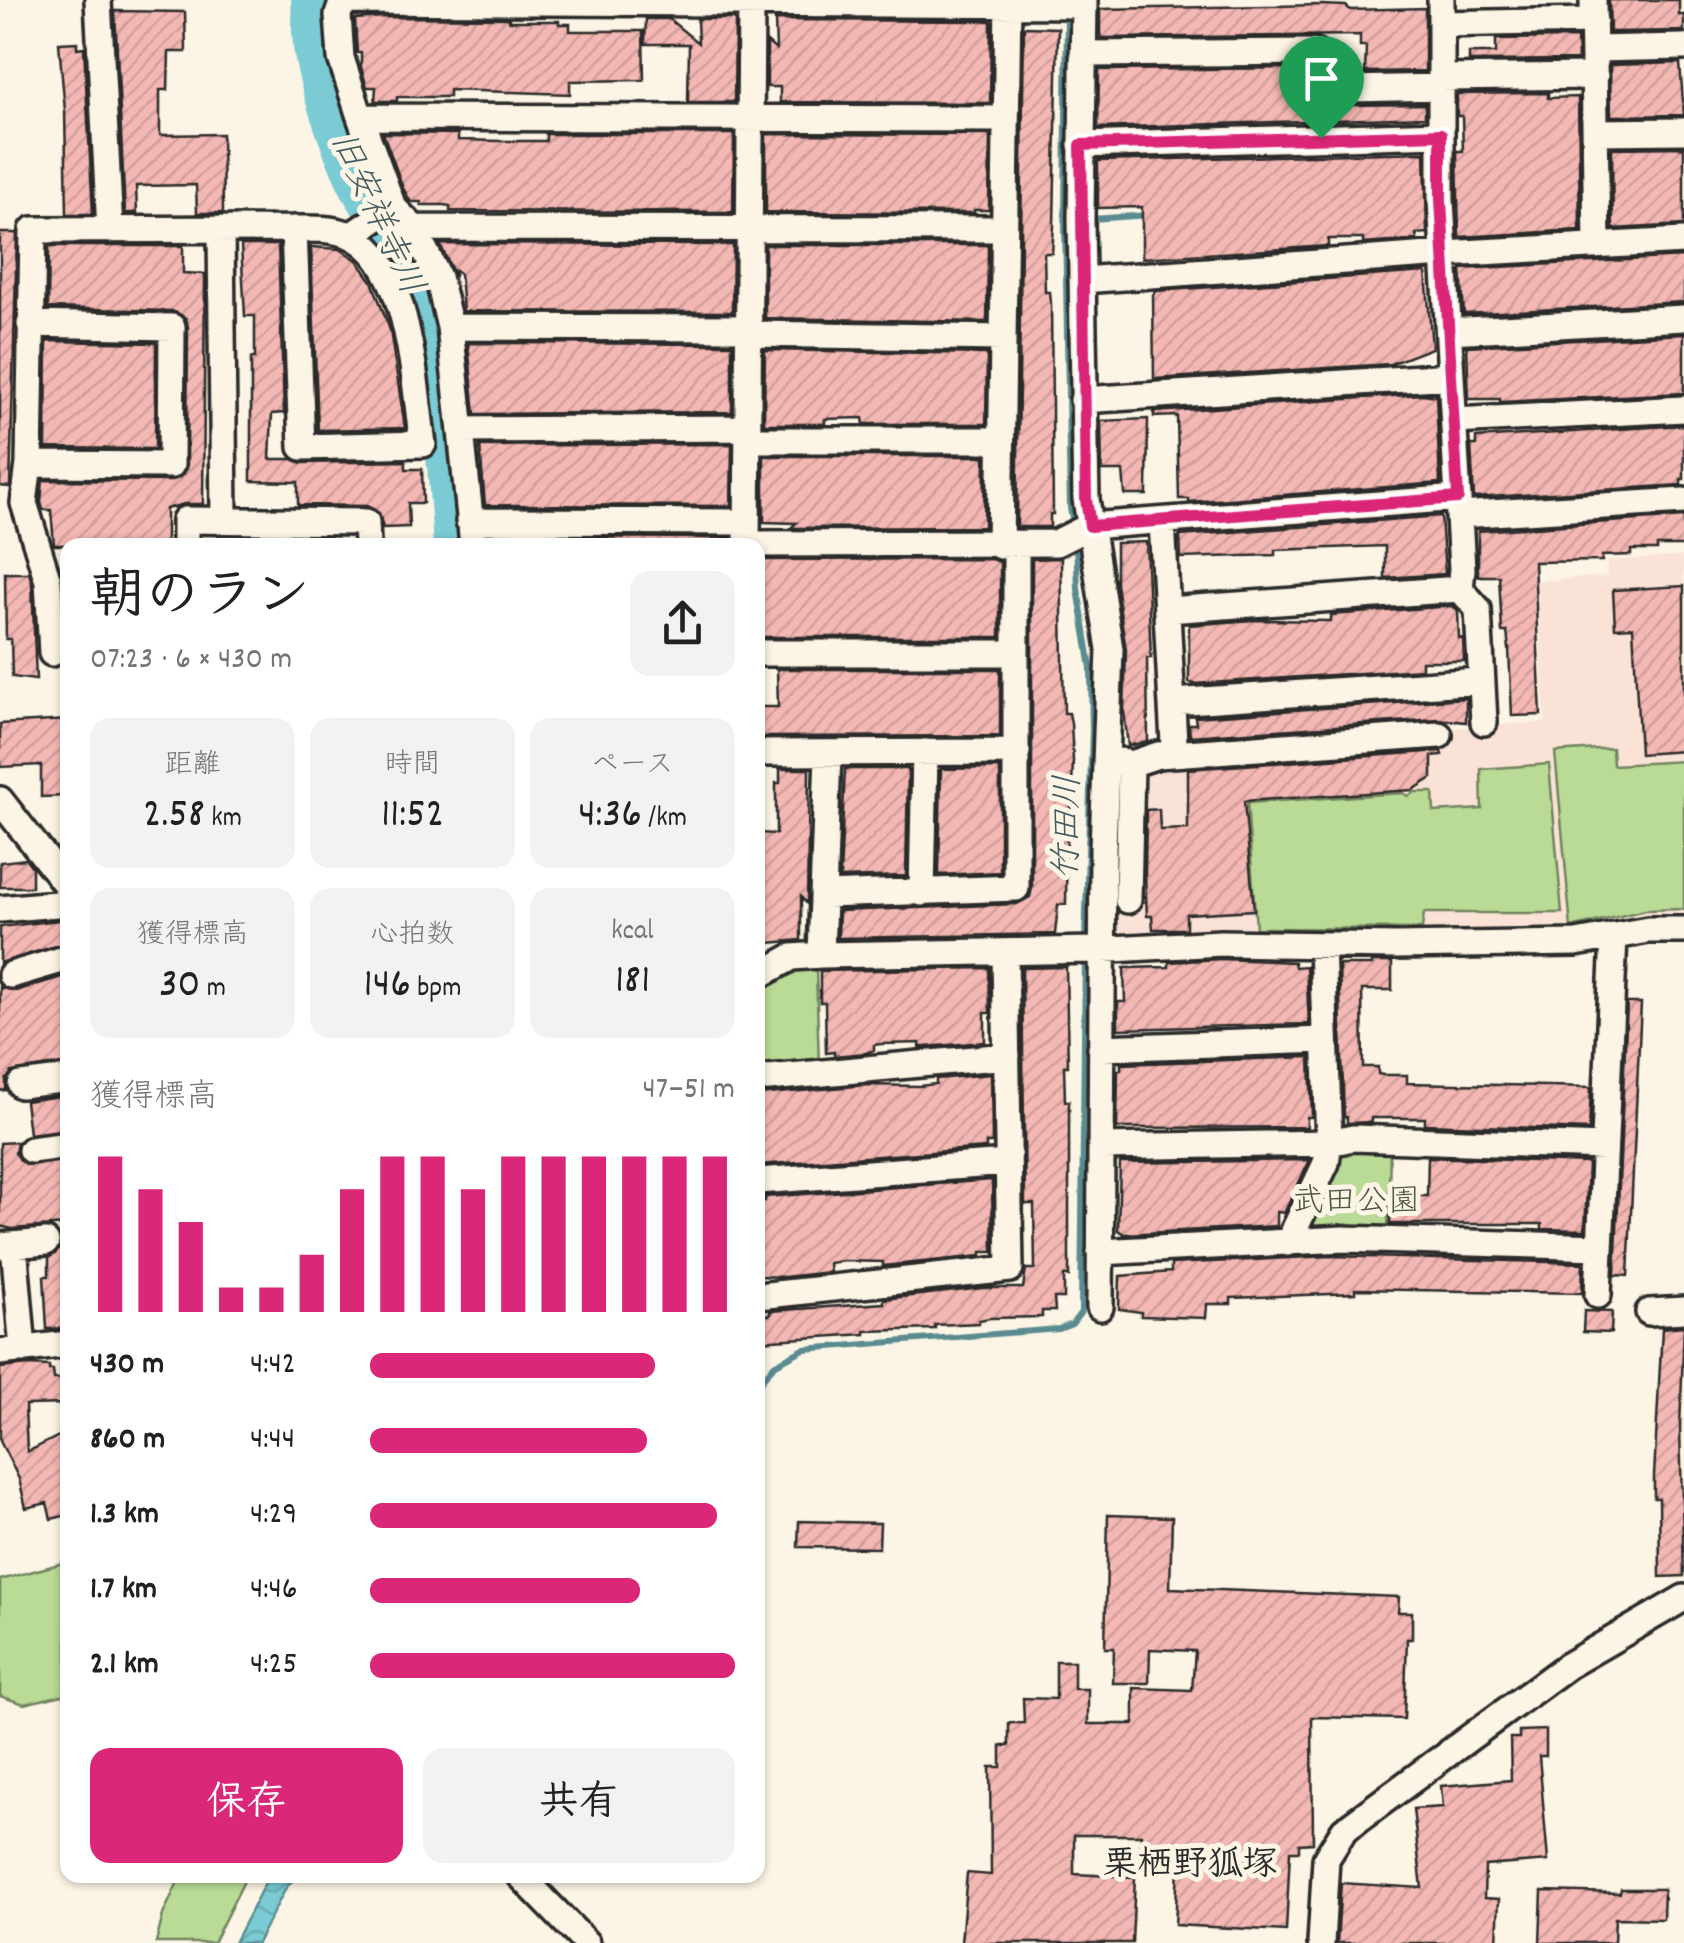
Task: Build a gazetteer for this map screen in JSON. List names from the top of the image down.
{
  "districts": ["栗栖野狐塚"],
  "water": ["旧安祥寺川", "竹田川"],
  "parks": ["武田公園"],
  "page": {
    "heading": ["朝のラン", "07:23 · 6 × 430 m"],
    "stats": [
      ["距離", "2.58 km"],
      ["時間", "11:52"],
      ["ペース", "4:36 /km"],
      ["獲得標高", "30 m"],
      ["心拍数", "146 bpm"],
      ["kcal", "181"]
    ],
    "chart": ["獲得標高", "47–51 m"],
    "list": [
      {
        "name": "430 m",
        "note": "4:42"
      },
      {
        "name": "860 m",
        "note": "4:44"
      },
      {
        "name": "1.3 km",
        "note": "4:29"
      },
      {
        "name": "1.7 km",
        "note": "4:46"
      },
      {
        "name": "2.1 km",
        "note": "4:25"
      }
    ],
    "buttons": ["保存", "共有"]
  }
}
